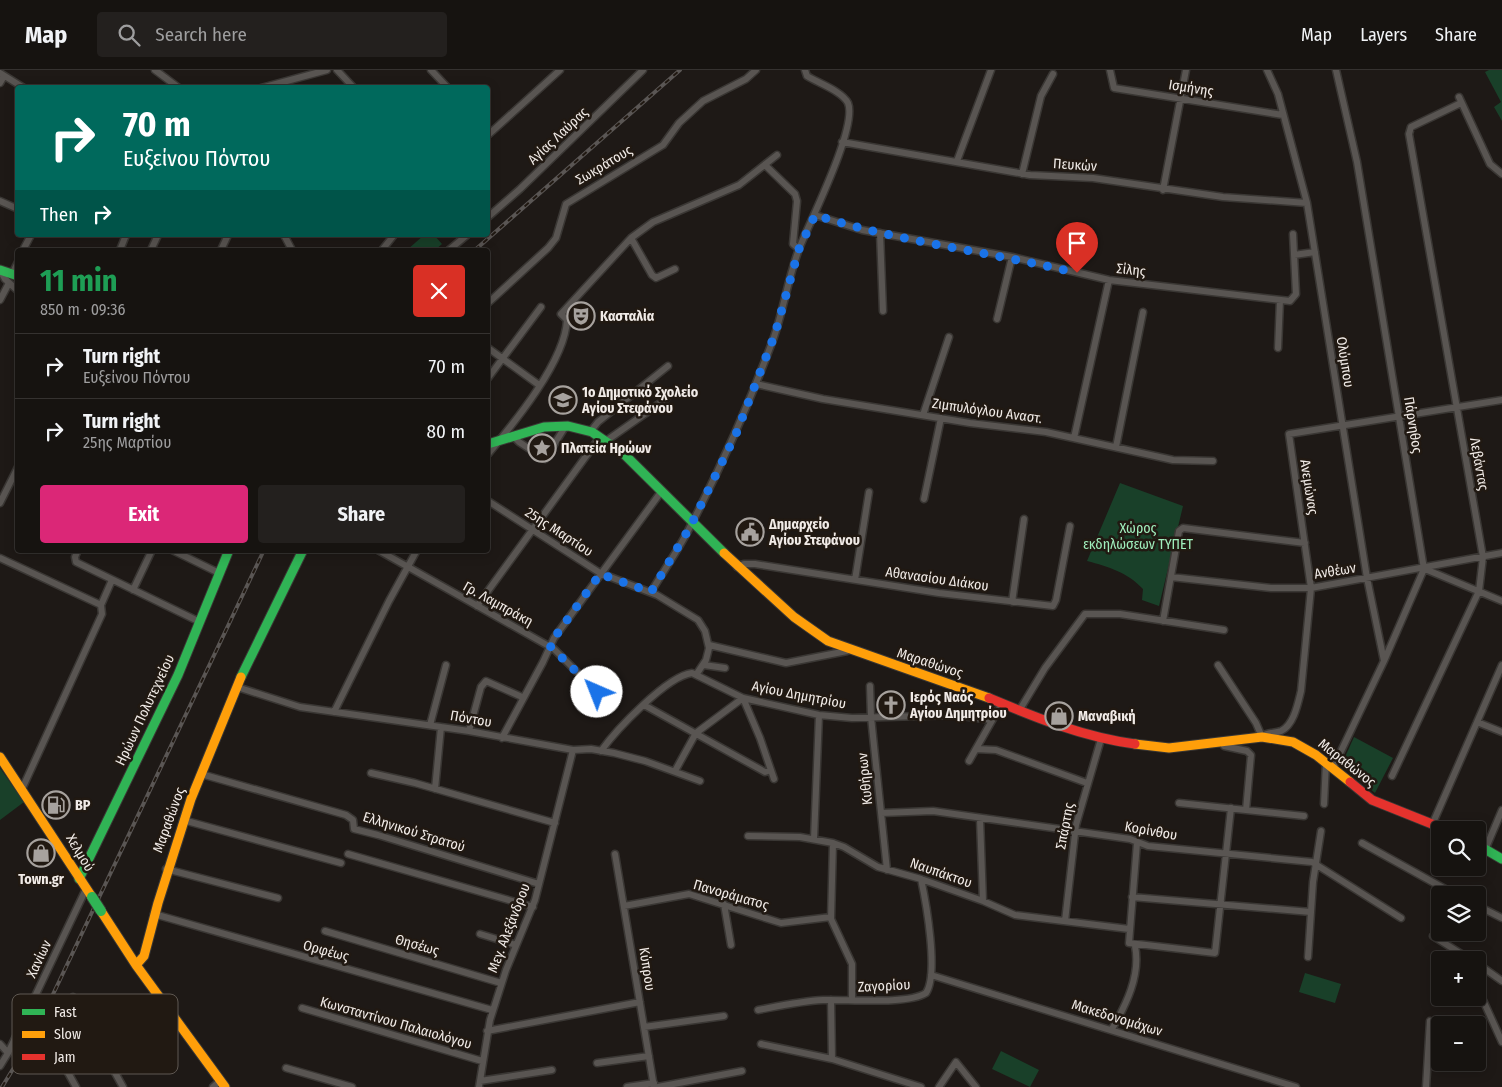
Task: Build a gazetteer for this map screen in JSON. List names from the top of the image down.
{
  "streets": {
    "main road": ["Μαραθώνος", "Ηρώων Πολυτεχνείου", "Χελμού"],
    "street": [
      "Ισμήνης",
      "Αγίας Λαύρας",
      "Σωκράτους",
      "Πευκών",
      "Σίλης",
      "Ολύμπου",
      "Ζιμπυλόγλου Αναστ.",
      "Πάρνηθος",
      "Λεβάντας",
      "Ανεμώνας",
      "25ης Μαρτίου",
      "Ανθέων",
      "Αθανασίου Διάκου",
      "Γρ. Λαμπράκη",
      "Αγίου Δημητρίου",
      "Πόντου",
      "Κυθήρων",
      "Σπάρτης",
      "Κορίνθου",
      "Ελληνικού Στρατού",
      "Ναυπάκτου",
      "Πανοράματος",
      "Μεγ. Αλεξάνδρου",
      "Θησέως",
      "Ορφέως",
      "Χανίων",
      "Κύπρου",
      "Ζαγορίου",
      "Μακεδονομάχων",
      "Κωνσταντίνου Παλαιολόγου"
    ]
  },
  "crossings": [
    ["Ισμήνης", "Ολύμπου"],
    ["Πευκών", "Ολύμπου"],
    ["Ολύμπου", "Ανεμώνας"],
    ["Ολύμπου", "Ανθέων"],
    ["Πάρνηθος", "Ανεμώνας"],
    ["Πάρνηθος", "Ανθέων"],
    ["Λεβάντας", "Ανεμώνας"],
    ["Λεβάντας", "Ανθέων"],
    ["Ανεμώνας", "Ανθέων"],
    ["Ανεμώνας", "Μαραθώνος"],
    ["Αθανασίου Διάκου", "Μαραθώνος"],
    ["Μαραθώνος", "Πόντου"],
    ["Μαραθώνος", "Σπάρτης"],
    ["Μαραθώνος", "Ελληνικού Στρατού"],
    ["Μαραθώνος", "Χελμού"],
    ["Μαραθώνος", "Ορφέως"],
    ["Αγίου Δημητρίου", "Κυθήρων"],
    ["Ηρώων Πολυτεχνείου", "Χελμού"],
    ["Πόντου", "Μεγ. Αλεξάνδρου"],
    ["Κυθήρων", "Κορίνθου"],
    ["Κυθήρων", "Ναυπάκτου"],
    ["Σπάρτης", "Κορίνθου"],
    ["Σπάρτης", "Ναυπάκτου"],
    ["Ελληνικού Στρατού", "Μεγ. Αλεξάνδρου"],
    ["Χελμού", "Χανίων"],
    ["Ναυπάκτου", "Ζαγορίου"],
    ["Πανοράματος", "Κύπρου"],
    ["Μεγ. Αλεξάνδρου", "Θησέως"],
    ["Μεγ. Αλεξάνδρου", "Ορφέως"],
    ["Μεγ. Αλεξάνδρου", "Κωνσταντίνου Παλαιολόγου"],
    ["Ζαγορίου", "Μακεδονομάχων"]
  ],
  "parks": ["Χώρος εκδηλώσεων ΤΥΠΕΤ"],
  "places": {
    "theatre": ["Κασταλία"],
    "school or university": ["1ο Δημοτικό Σχολείο Αγίου Στεφάνου"],
    "place": ["Πλατεία Ηρώων"],
    "public building": ["Δημαρχείο Αγίου Στεφάνου"],
    "church": ["Ιερός Ναός Αγίου Δημητρίου"],
    "shop": ["Μαναβική", "Town.gr"],
    "fuel station": ["BP"]
  },
  "legend": ["Fast", "Slow", "Jam"],
  "page": {
    "header": "Map",
    "search": "Search here",
    "nav": ["Map", "Layers", "Share"],
    "turn": ["70 m", "Ευξείνου Πόντου"],
    "then": "Then",
    "heading": ["11 min", "850 m · 09:36"],
    "list": [
      {
        "name": "Turn right",
        "note": "Ευξείνου Πόντου",
        "value": "70 m"
      },
      {
        "name": "Turn right",
        "note": "25ης Μαρτίου",
        "value": "80 m"
      }
    ],
    "buttons": ["Exit", "Share"],
    "map_buttons": ["+", "−"]
  }
}
